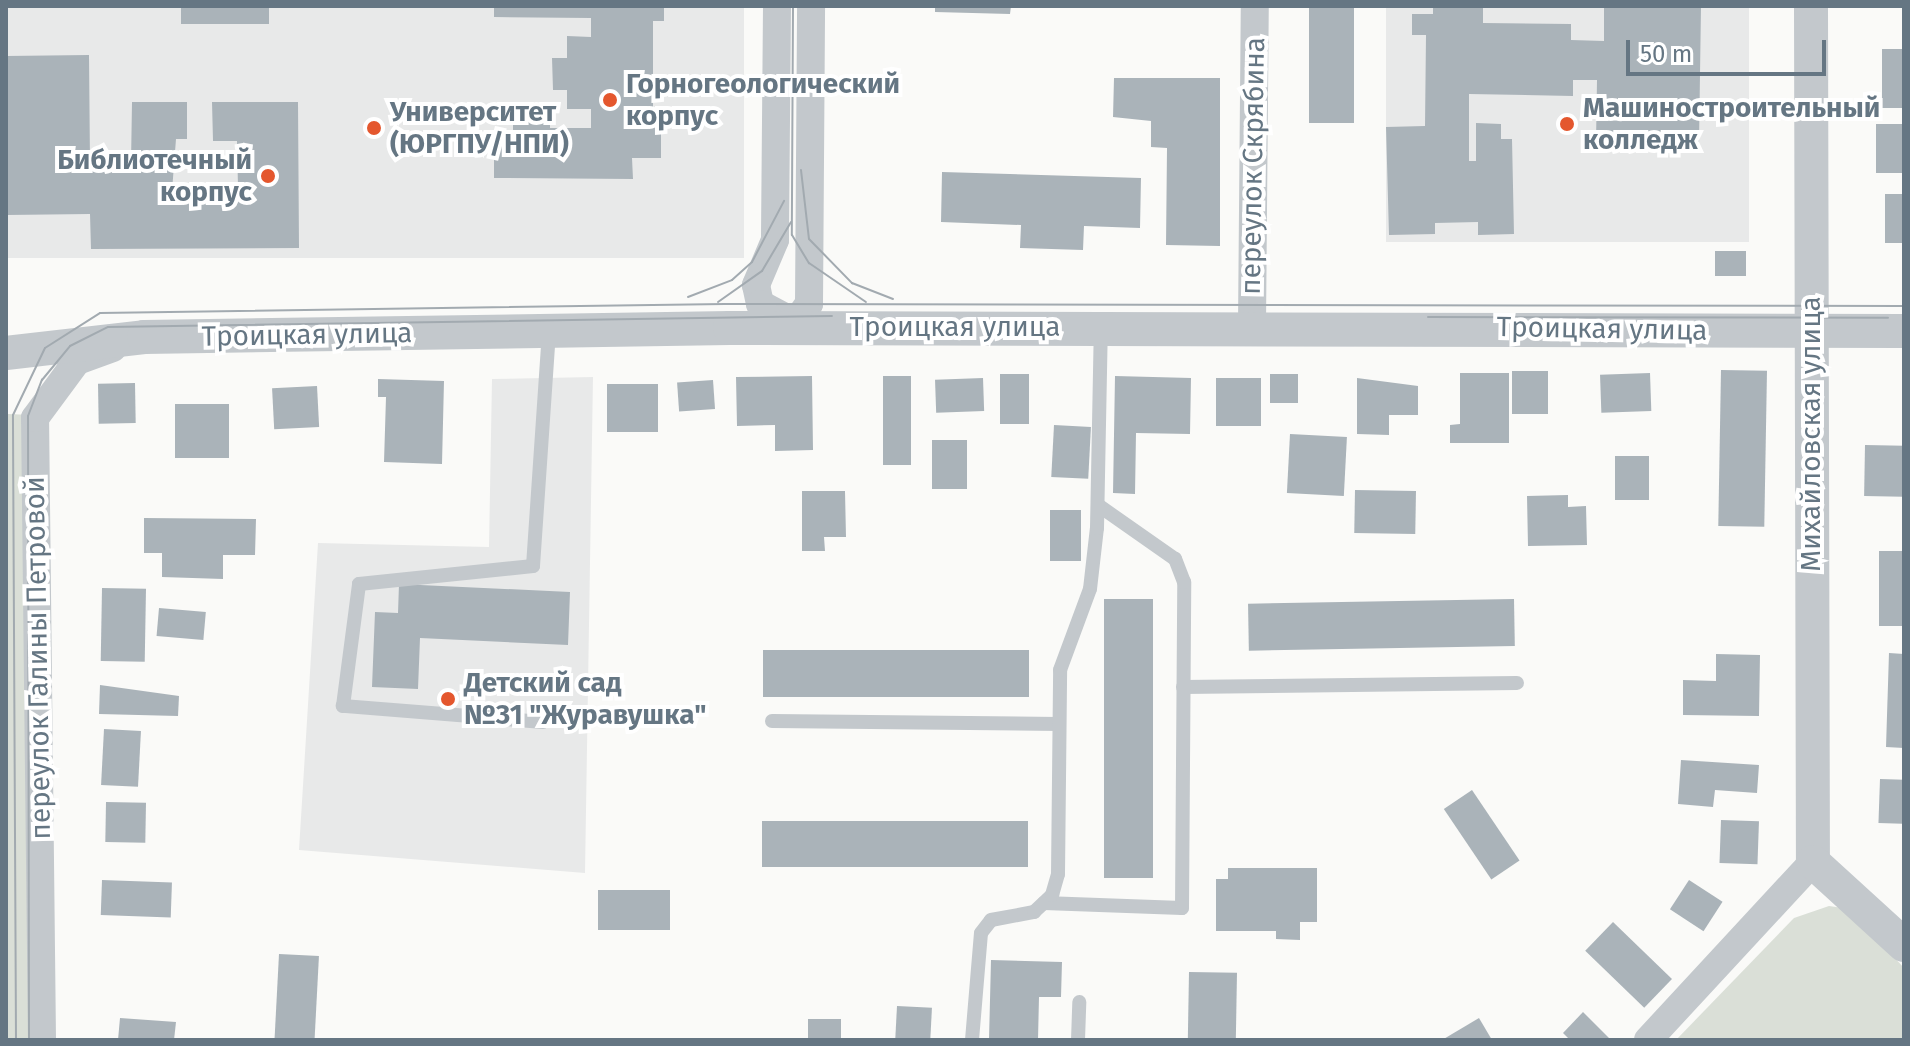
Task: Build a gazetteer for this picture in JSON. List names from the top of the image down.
{
  "streets": {
    "street": [
      "переулок Скрябина",
      "Троицкая улица",
      "Михайловская улица",
      "переулок Галины Петровой"
    ]
  },
  "crossings": [
    ["переулок Скрябина", "Троицкая улица"],
    ["Троицкая улица", "Михайловская улица"],
    ["Троицкая улица", "переулок Галины Петровой"]
  ],
  "places": [
    "Горногеологический корпус",
    "Машиностроительный колледж",
    "Университет (ЮРГПУ/НПИ)",
    "Библиотечный корпус",
    "Детский сад №31 \"Журавушка\""
  ],
  "scale_bar": "50 m"
}
